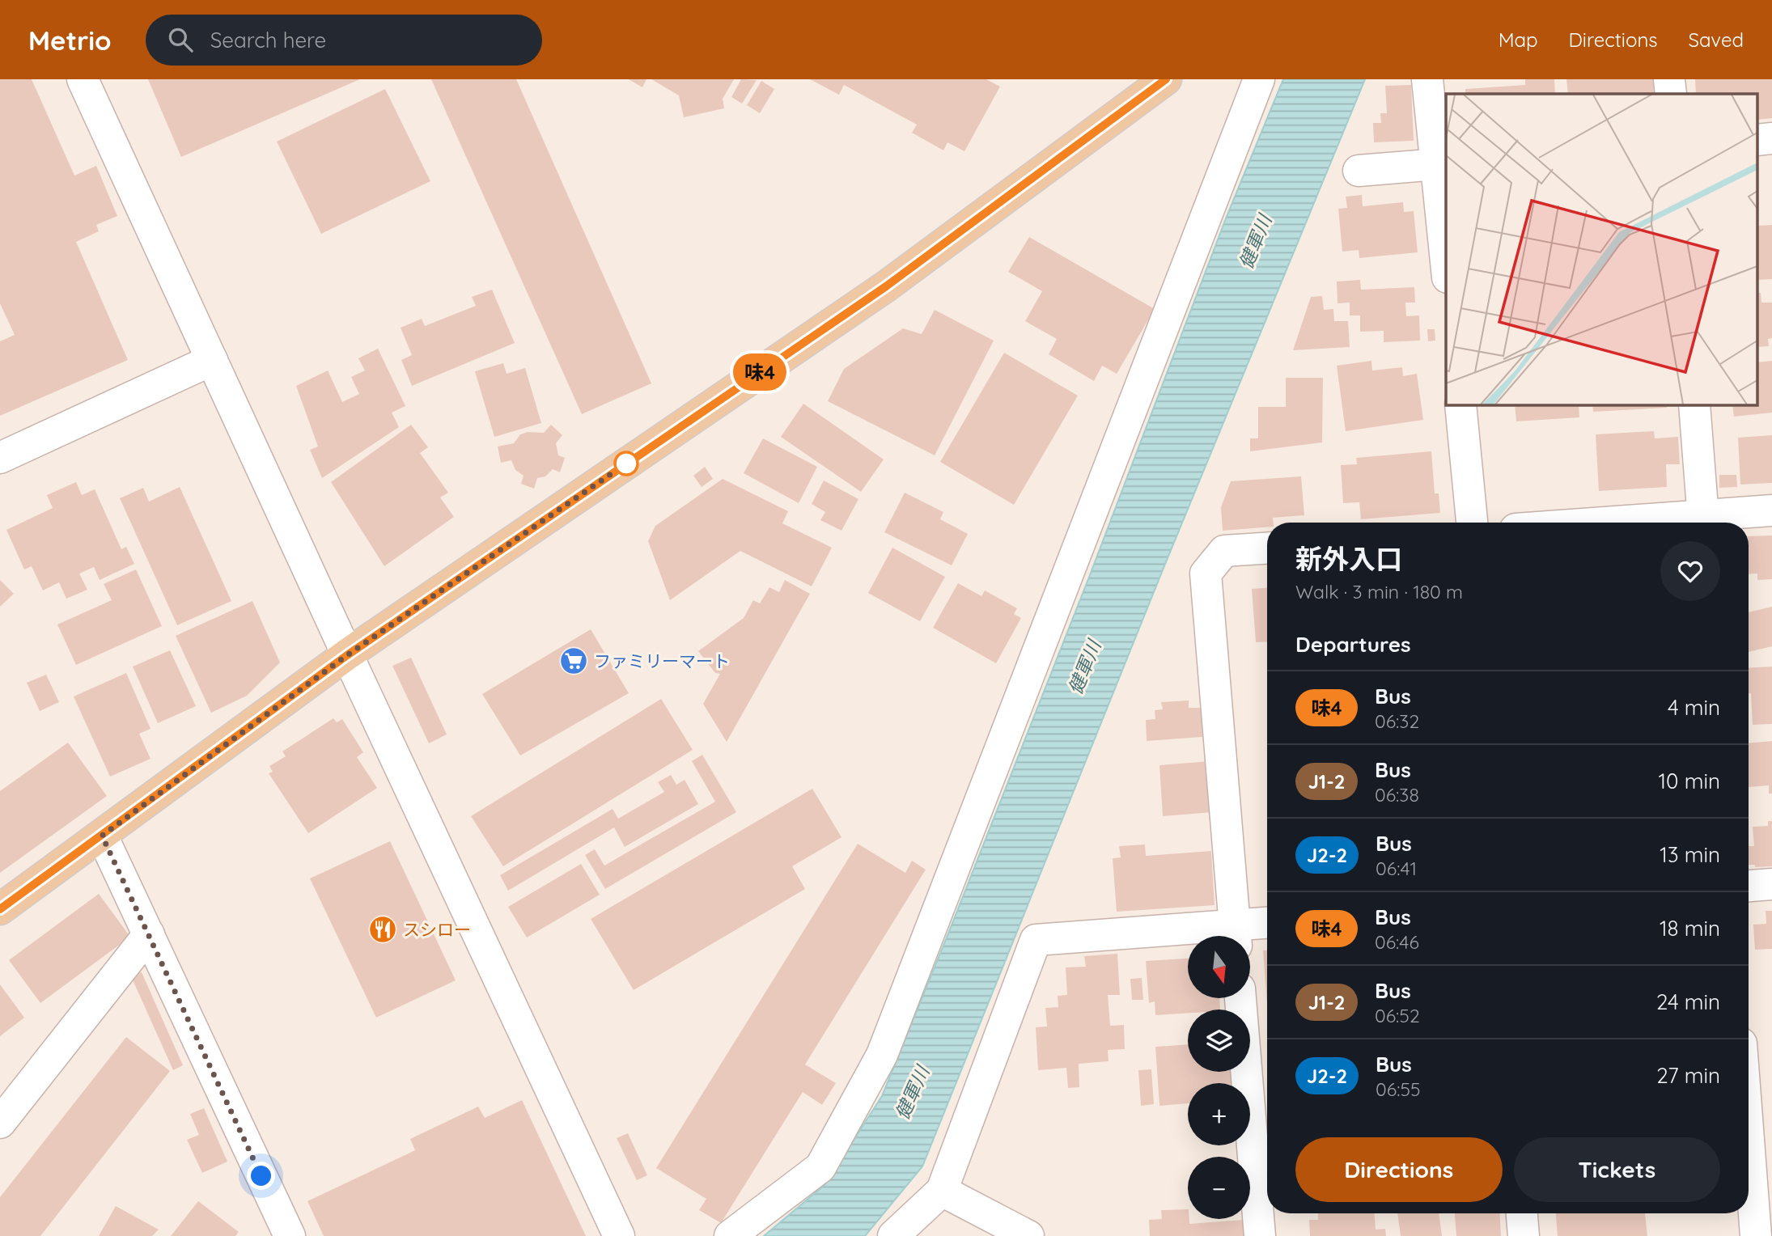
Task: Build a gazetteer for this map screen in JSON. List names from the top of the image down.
{
  "water": ["健軍川"],
  "places": {
    "supermarket": ["ファミリーマート"],
    "restaurant": ["スシロー"]
  },
  "lines": ["bus line 味4"],
  "north": "bottom",
  "page": {
    "header": "Metrio",
    "search": "Search here",
    "nav": ["Map", "Directions", "Saved"],
    "on_map": "味4",
    "heading": [
      ["新外入口", "Walk · 3 min · 180 m"],
      "Departures"
    ],
    "list": [
      {
        "mark": "味4",
        "name": "Bus",
        "note": "06:32",
        "value": "4 min"
      },
      {
        "mark": "J1-2",
        "name": "Bus",
        "note": "06:38",
        "value": "10 min"
      },
      {
        "mark": "J2-2",
        "name": "Bus",
        "note": "06:41",
        "value": "13 min"
      },
      {
        "mark": "味4",
        "name": "Bus",
        "note": "06:46",
        "value": "18 min"
      },
      {
        "mark": "J1-2",
        "name": "Bus",
        "note": "06:52",
        "value": "24 min"
      },
      {
        "mark": "J2-2",
        "name": "Bus",
        "note": "06:55",
        "value": "27 min"
      }
    ],
    "map_buttons": ["+", "−"],
    "buttons": ["Directions", "Tickets"]
  }
}
